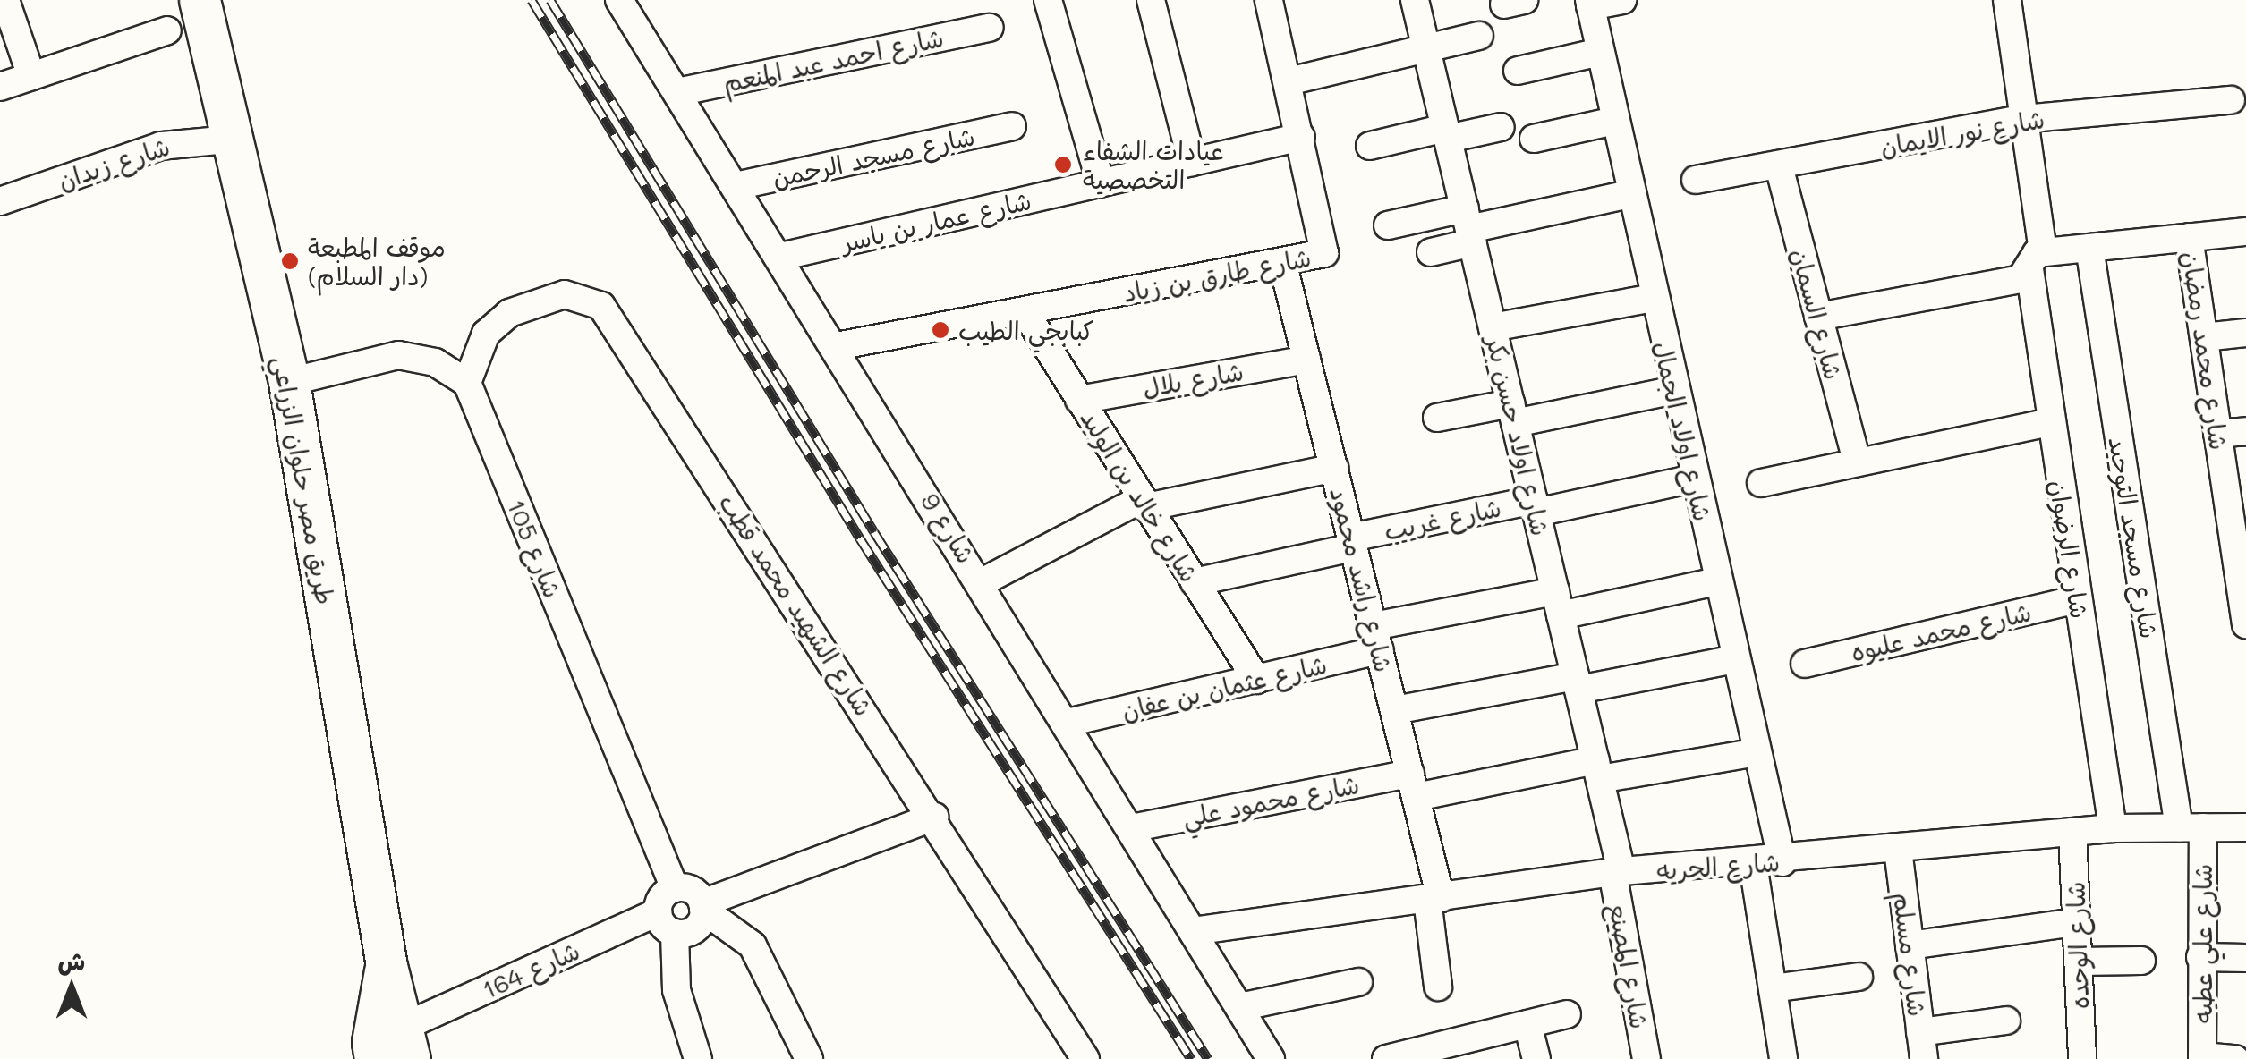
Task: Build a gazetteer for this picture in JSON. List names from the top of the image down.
{
  "streets": {
    "main road": ["طريق مصر حلوان الزراعي"],
    "street": [
      "شارع احمد عبد المنعم",
      "شارع نور الايمان",
      "شارع مسجد الرحمن",
      "شارع زيدان",
      "شارع عمار بن ياسر",
      "شارع طارق بن زياد",
      "شارع السمان",
      "شارع محمد رمضان",
      "شارع بلال",
      "شارع اولاد الجمال",
      "شارع اولاد حسن بكر",
      "شارع خالد بن الوليد",
      "شارع غريب",
      "شارع 9",
      "شارع مسجد التوحيد",
      "شارع 105",
      "شارع الرضوان",
      "شارع راشد محمود",
      "شارع الشهيد محمد قطب",
      "شارع محمد عليوه",
      "شارع عثمان بن عفان",
      "شارع محمود علي",
      "شارع الحريه",
      "شارع علي عطيه",
      "شارع الوحده",
      "شارع مسلم",
      "شارع المصنع",
      "شارع 164"
    ]
  },
  "crossings": [
    ["شارع احمد عبد المنعم", "شارع 9"],
    ["شارع نور الايمان", "شارع السمان"],
    ["شارع نور الايمان", "شارع الرضوان"],
    ["شارع مسجد الرحمن", "شارع 9"],
    ["شارع زيدان", "طريق مصر حلوان الزراعي"],
    ["شارع عمار بن ياسر", "شارع طارق بن زياد"],
    ["شارع عمار بن ياسر", "شارع 9"],
    ["شارع طارق بن زياد", "شارع خالد بن الوليد"],
    ["شارع طارق بن زياد", "شارع 9"],
    ["شارع طارق بن زياد", "شارع راشد محمود"],
    ["شارع بلال", "شارع خالد بن الوليد"],
    ["شارع بلال", "شارع راشد محمود"],
    ["شارع اولاد الجمال", "شارع غريب"],
    ["شارع اولاد الجمال", "شارع عثمان بن عفان"],
    ["شارع اولاد الجمال", "شارع محمود علي"],
    ["شارع اولاد الجمال", "شارع الحريه"],
    ["شارع اولاد حسن بكر", "شارع غريب"],
    ["شارع اولاد حسن بكر", "شارع عثمان بن عفان"],
    ["شارع اولاد حسن بكر", "شارع محمود علي"],
    ["شارع اولاد حسن بكر", "شارع الحريه"],
    ["شارع اولاد حسن بكر", "شارع المصنع"],
    ["طريق مصر حلوان الزراعي", "شارع 164"],
    ["شارع خالد بن الوليد", "شارع غريب"],
    ["شارع خالد بن الوليد", "شارع عثمان بن عفان"],
    ["شارع غريب", "شارع راشد محمود"],
    ["شارع 9", "شارع عثمان بن عفان"],
    ["شارع 9", "شارع محمود علي"],
    ["شارع 9", "شارع الحريه"],
    ["شارع مسجد التوحيد", "شارع الحريه"],
    ["شارع مسجد التوحيد", "شارع علي عطيه"],
    ["شارع 105", "شارع الشهيد محمد قطب"],
    ["شارع 105", "شارع 164"],
    ["شارع الرضوان", "شارع محمد عليوه"],
    ["شارع الرضوان", "شارع الحريه"],
    ["شارع راشد محمود", "شارع عثمان بن عفان"],
    ["شارع راشد محمود", "شارع محمود علي"],
    ["شارع راشد محمود", "شارع الحريه"],
    ["شارع الحريه", "شارع علي عطيه"],
    ["شارع الحريه", "شارع الوحده"],
    ["شارع الحريه", "شارع مسلم"],
    ["شارع الحريه", "شارع المصنع"]
  ],
  "places": ["عيادات الشفاء التخصصية", "موقف المطبعة (دار السلام)", "كبابجي الطيب"],
  "north": "top"
}
